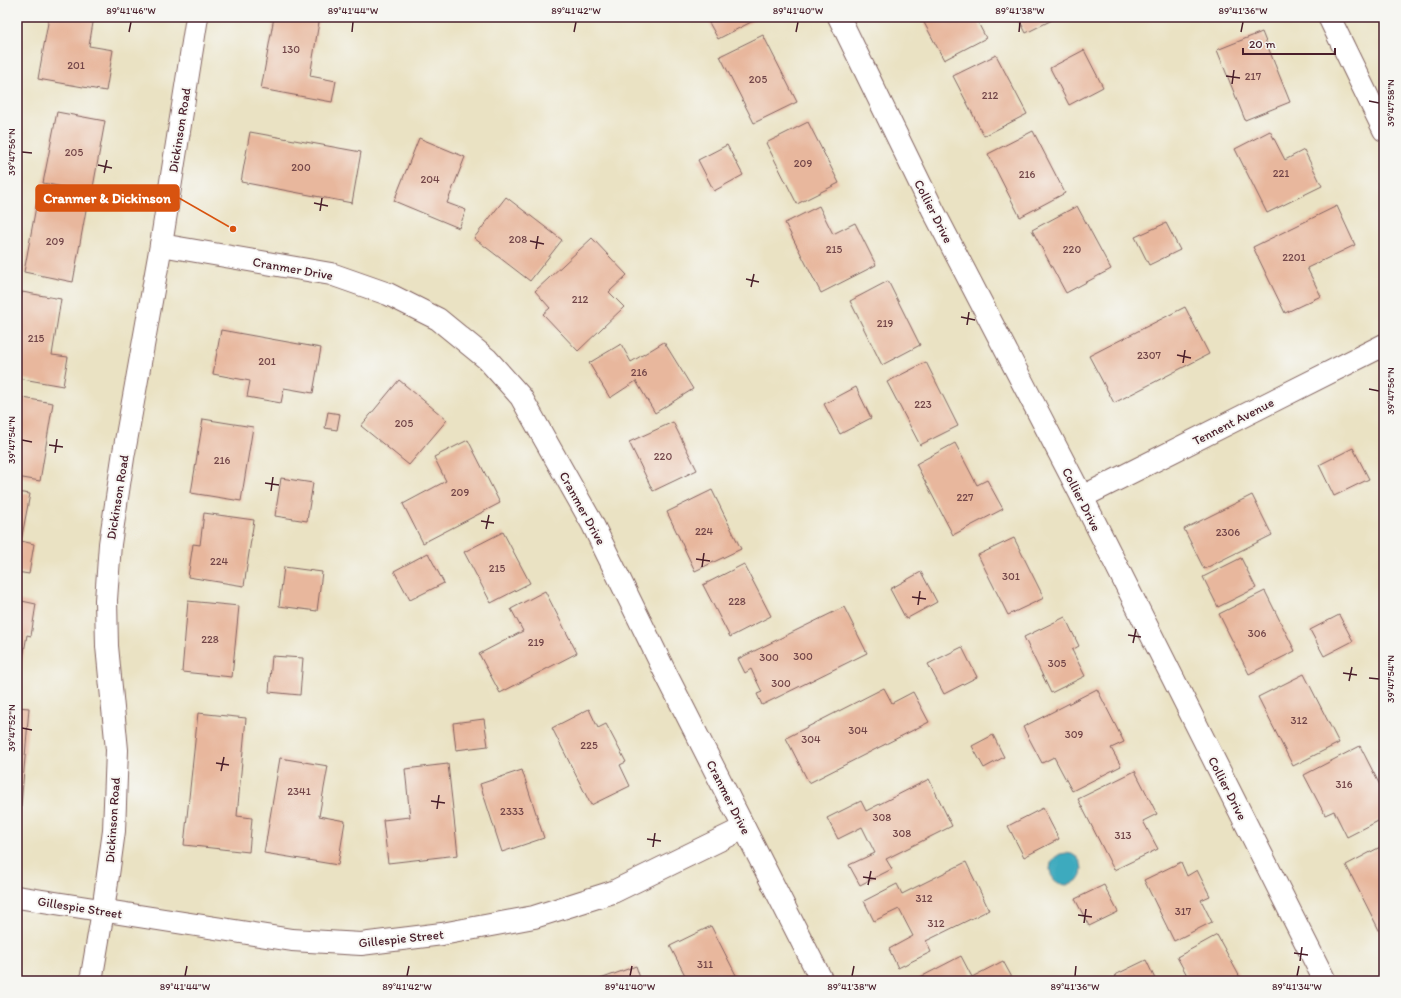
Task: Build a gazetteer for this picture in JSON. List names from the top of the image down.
{
  "streets": {
    "street": [
      "Dickinson Road",
      "Collier Drive",
      "Cranmer Drive",
      "Tennent Avenue",
      "Gillespie Street"
    ]
  },
  "crossings": [
    ["Dickinson Road", "Cranmer Drive"],
    ["Dickinson Road", "Gillespie Street"],
    ["Collier Drive", "Tennent Avenue"],
    ["Cranmer Drive", "Gillespie Street"]
  ],
  "places": ["Cranmer & Dickinson"],
  "house_numbers": [
    "130",
    "201",
    "217",
    "205",
    "212",
    "205",
    "209",
    "200",
    "221",
    "216",
    "204",
    "208",
    "209",
    "215",
    "220",
    "2201",
    "212",
    "219",
    "215",
    "2307",
    "201",
    "216",
    "223",
    "205",
    "220",
    "216",
    "209",
    "227",
    "224",
    "2306",
    "224",
    "215",
    "301",
    "228",
    "306",
    "228",
    "219",
    "300",
    "300",
    "305",
    "300",
    "312",
    "304",
    "309",
    "304",
    "225",
    "316",
    "2341",
    "2333",
    "308",
    "308",
    "313",
    "312",
    "317",
    "312",
    "311"
  ],
  "scale_bar": "20 m",
  "coordinates": [
    "89°41'46\"W",
    "89°41'44\"W",
    "89°41'42\"W",
    "89°41'40\"W",
    "89°41'38\"W",
    "89°41'36\"W",
    "39°47'58\"N",
    "39°47'56\"N",
    "39°47'54\"N",
    "39°47'52\"N",
    "89°41'34\"W"
  ]
}
